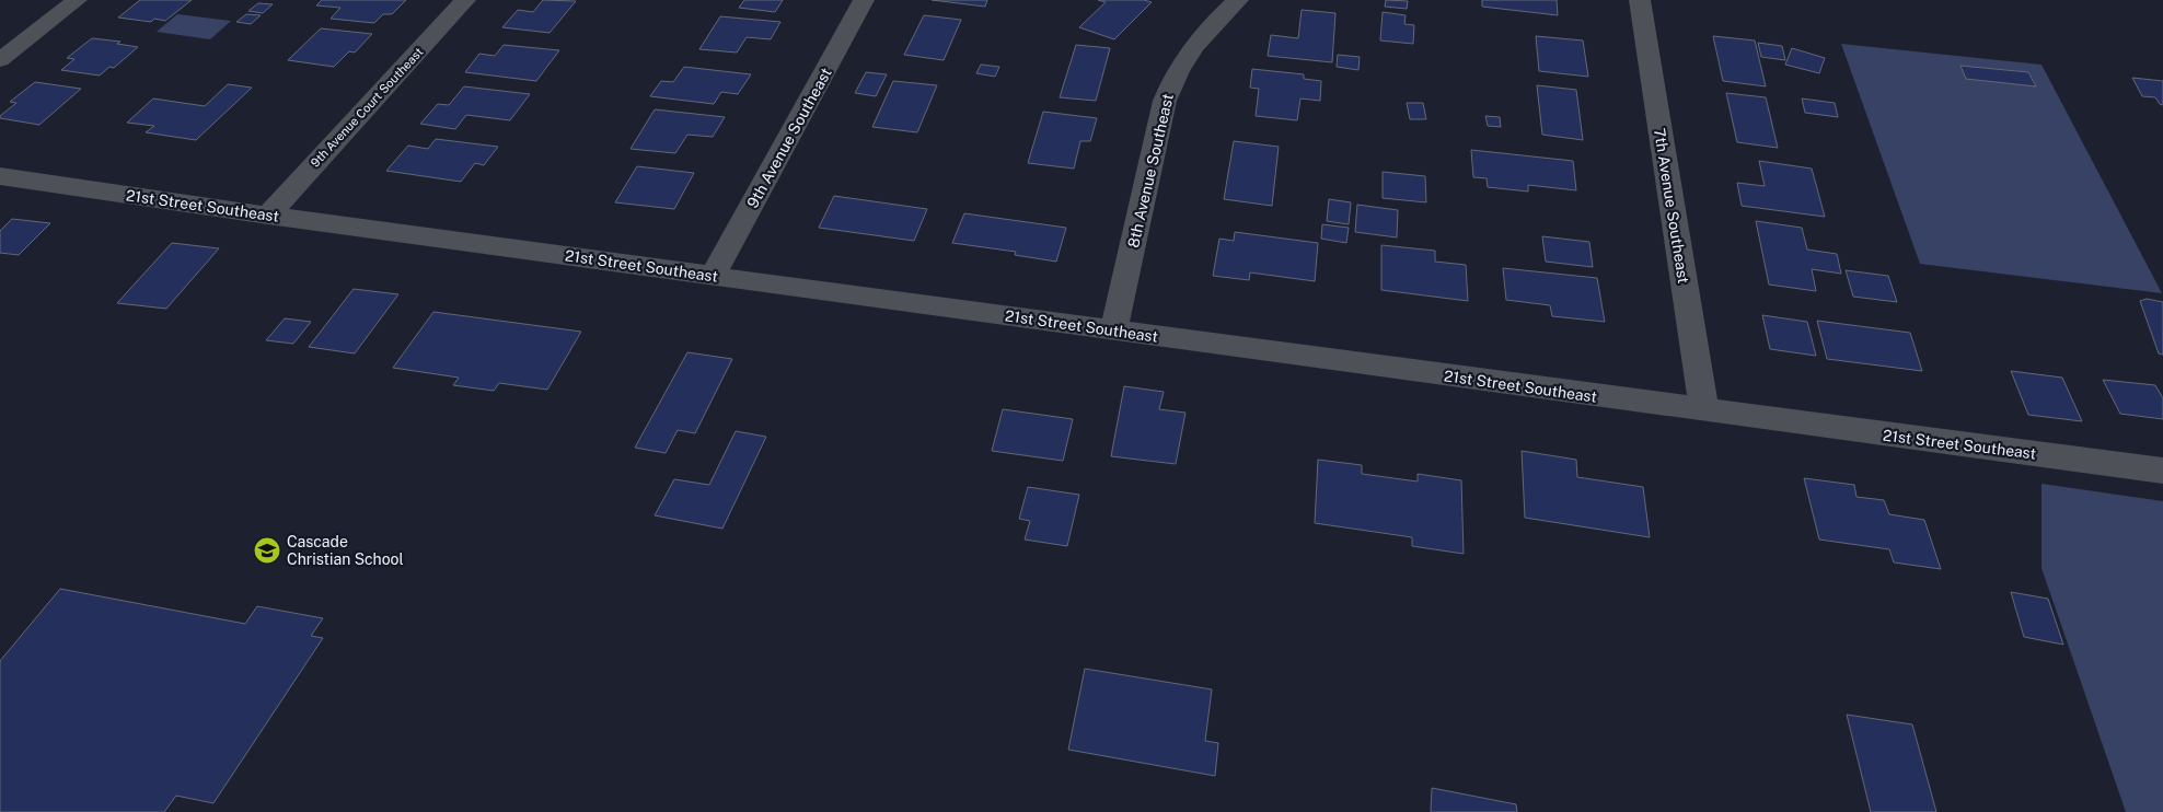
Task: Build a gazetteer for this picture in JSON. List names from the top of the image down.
{
  "streets": {
    "street": [
      "9th Avenue Court Southeast",
      "9th Avenue Southeast",
      "8th Avenue Southeast",
      "21st Street Southeast",
      "7th Avenue Southeast"
    ]
  },
  "crossings": [
    ["9th Avenue Court Southeast", "21st Street Southeast"],
    ["9th Avenue Southeast", "21st Street Southeast"],
    ["8th Avenue Southeast", "21st Street Southeast"],
    ["21st Street Southeast", "7th Avenue Southeast"]
  ],
  "places": {
    "school or university": ["Cascade Christian School"]
  }
}
